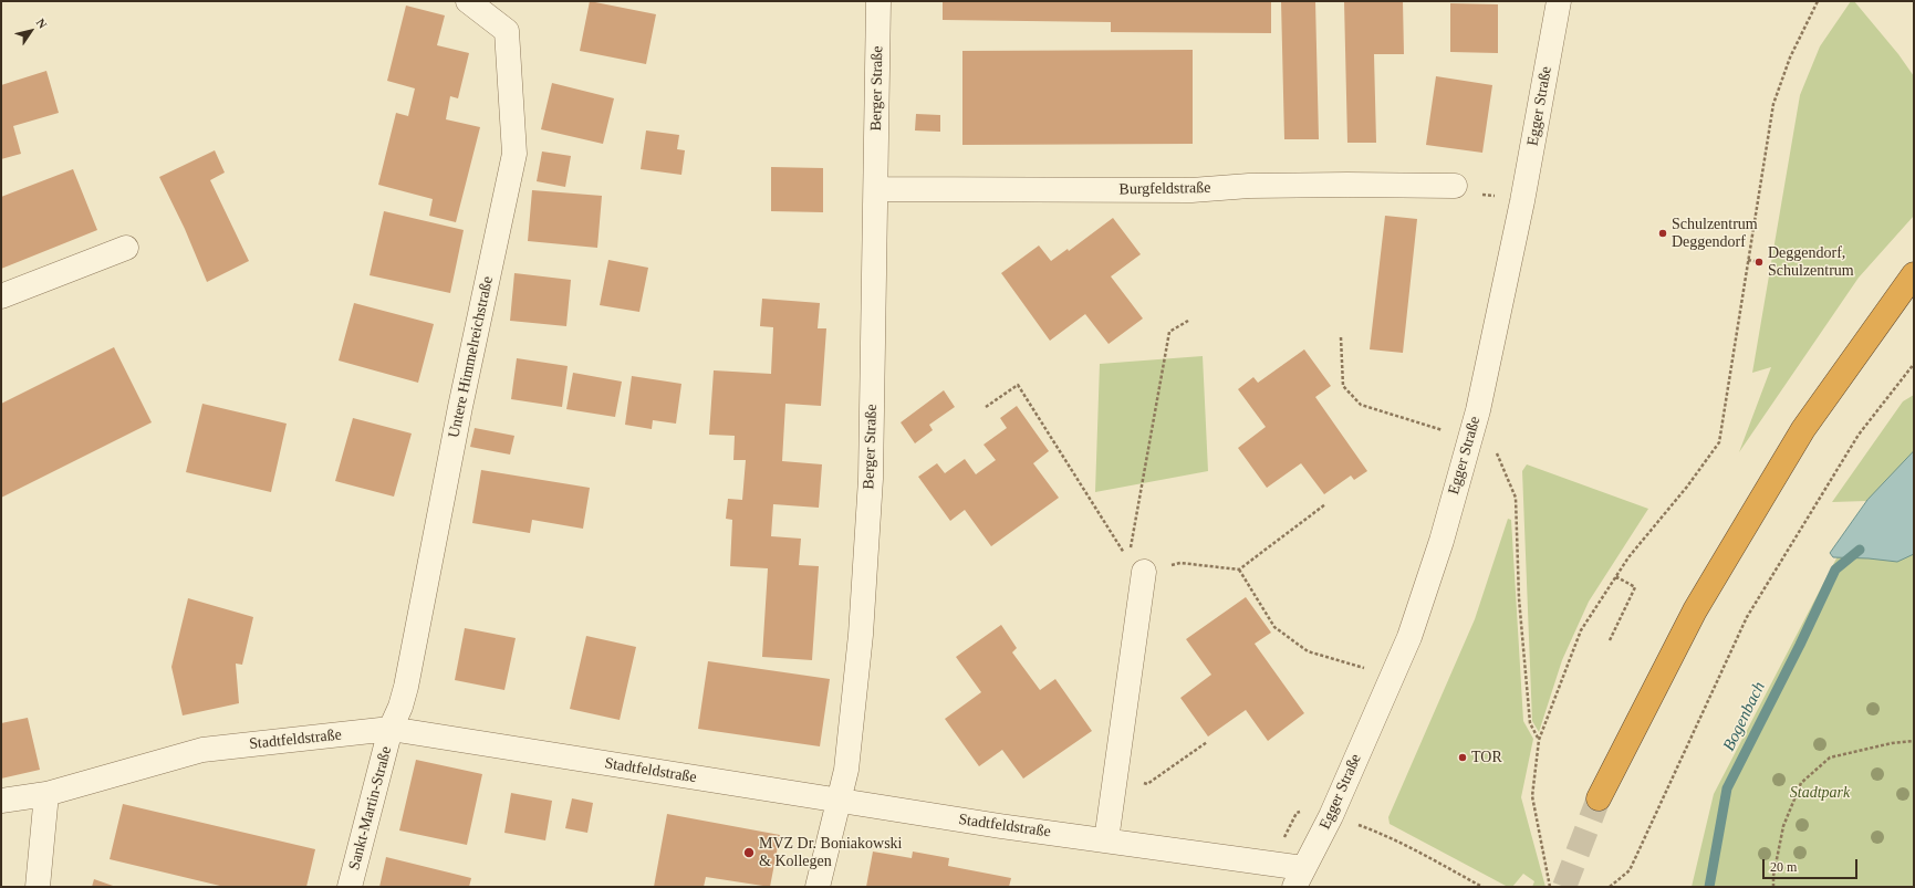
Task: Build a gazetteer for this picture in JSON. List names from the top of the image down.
{
  "streets": {
    "street": [
      "Berger Straße",
      "Egger Straße",
      "Burgfeldstraße",
      "Untere Himmelreichstraße",
      "Stadtfeldstraße",
      "Sankt-Martin-Straße"
    ]
  },
  "crossings": [
    ["Berger Straße", "Burgfeldstraße"],
    ["Berger Straße", "Stadtfeldstraße"],
    ["Egger Straße", "Stadtfeldstraße"],
    ["Untere Himmelreichstraße", "Stadtfeldstraße"],
    ["Untere Himmelreichstraße", "Sankt-Martin-Straße"],
    ["Stadtfeldstraße", "Sankt-Martin-Straße"]
  ],
  "water": ["Bogenbach"],
  "parks": ["Stadtpark"],
  "places": [
    "Schulzentrum Deggendorf",
    "Deggendorf, Schulzentrum",
    "TOR",
    "MVZ Dr. Boniakowski & Kollegen"
  ],
  "scale_bar": "20 m",
  "north": "top right"
}
